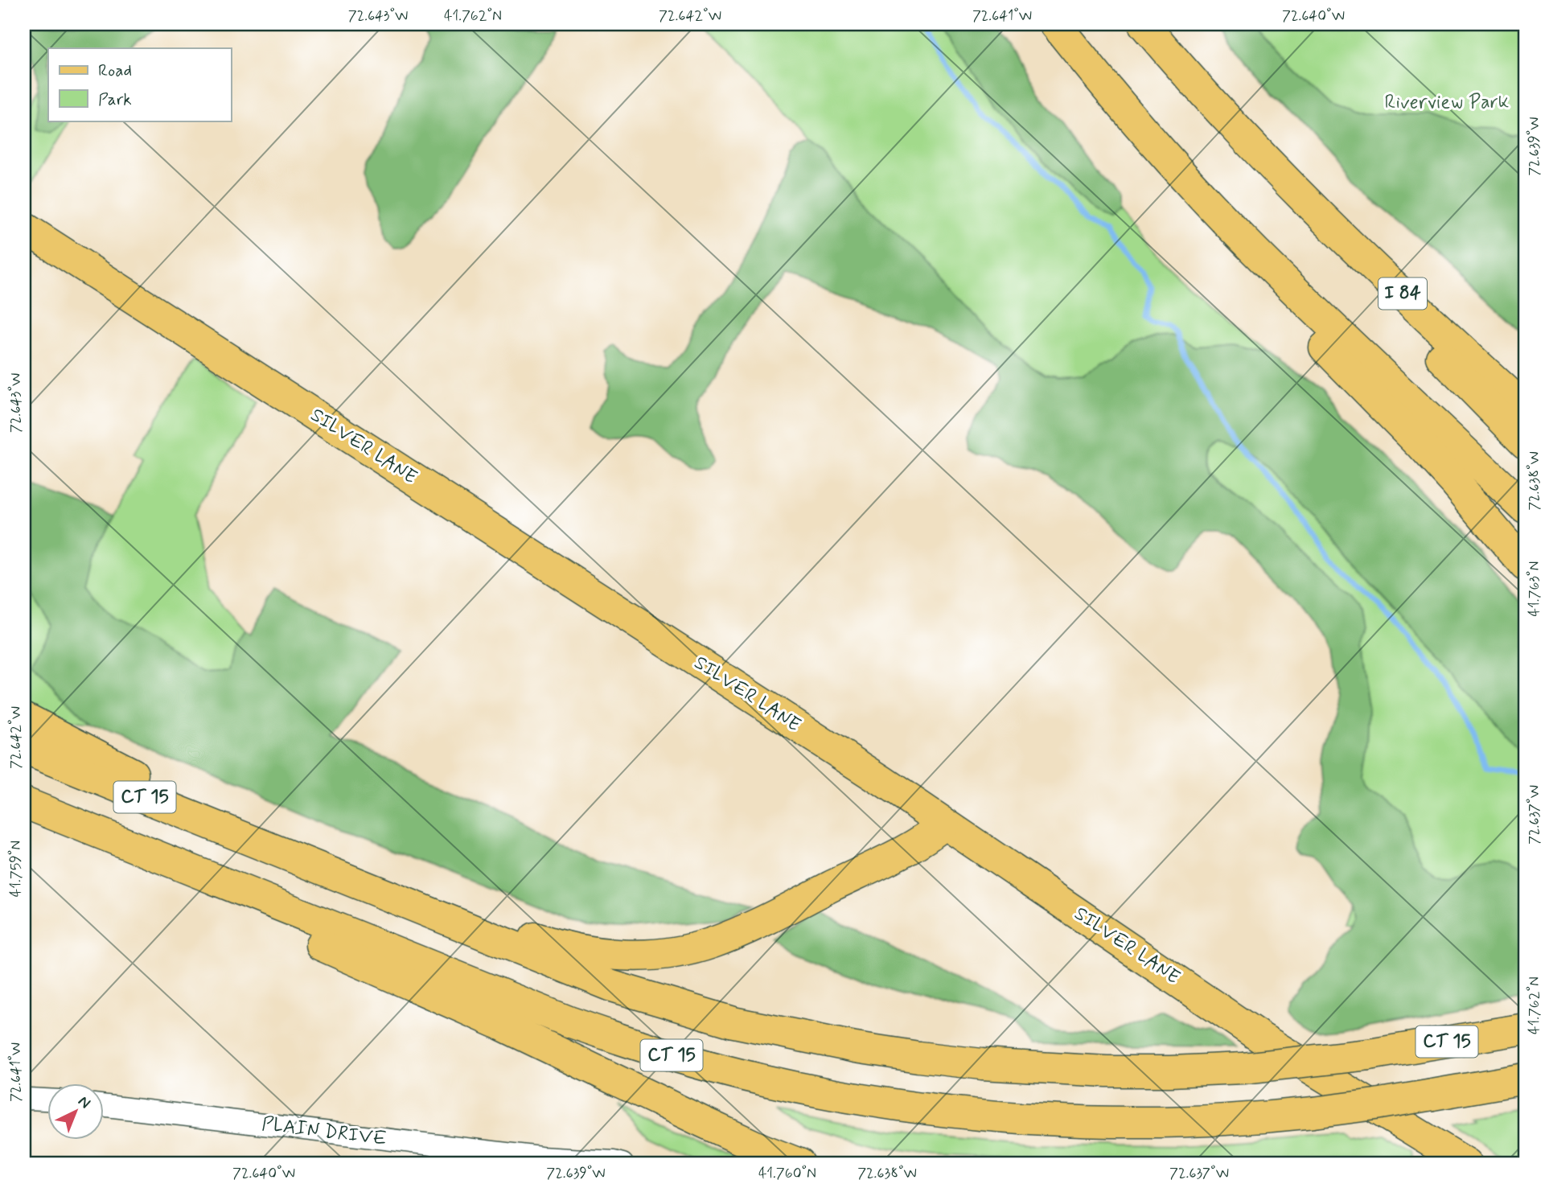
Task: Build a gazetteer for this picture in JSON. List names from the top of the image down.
{
  "streets": {
    "main road": ["I 84", "SILVER LANE", "CT 15"],
    "street": ["PLAIN DRIVE"]
  },
  "parks": ["Riverview Park"],
  "legend": ["Road", "Park"],
  "north": "top right",
  "coordinates": [
    "72.643°W",
    "41.762°N",
    "72.642°W",
    "72.641°W",
    "72.640°W",
    "72.639°W",
    "72.638°W",
    "41.763°N",
    "72.637°W",
    "41.759°N",
    "41.760°N"
  ]
}
